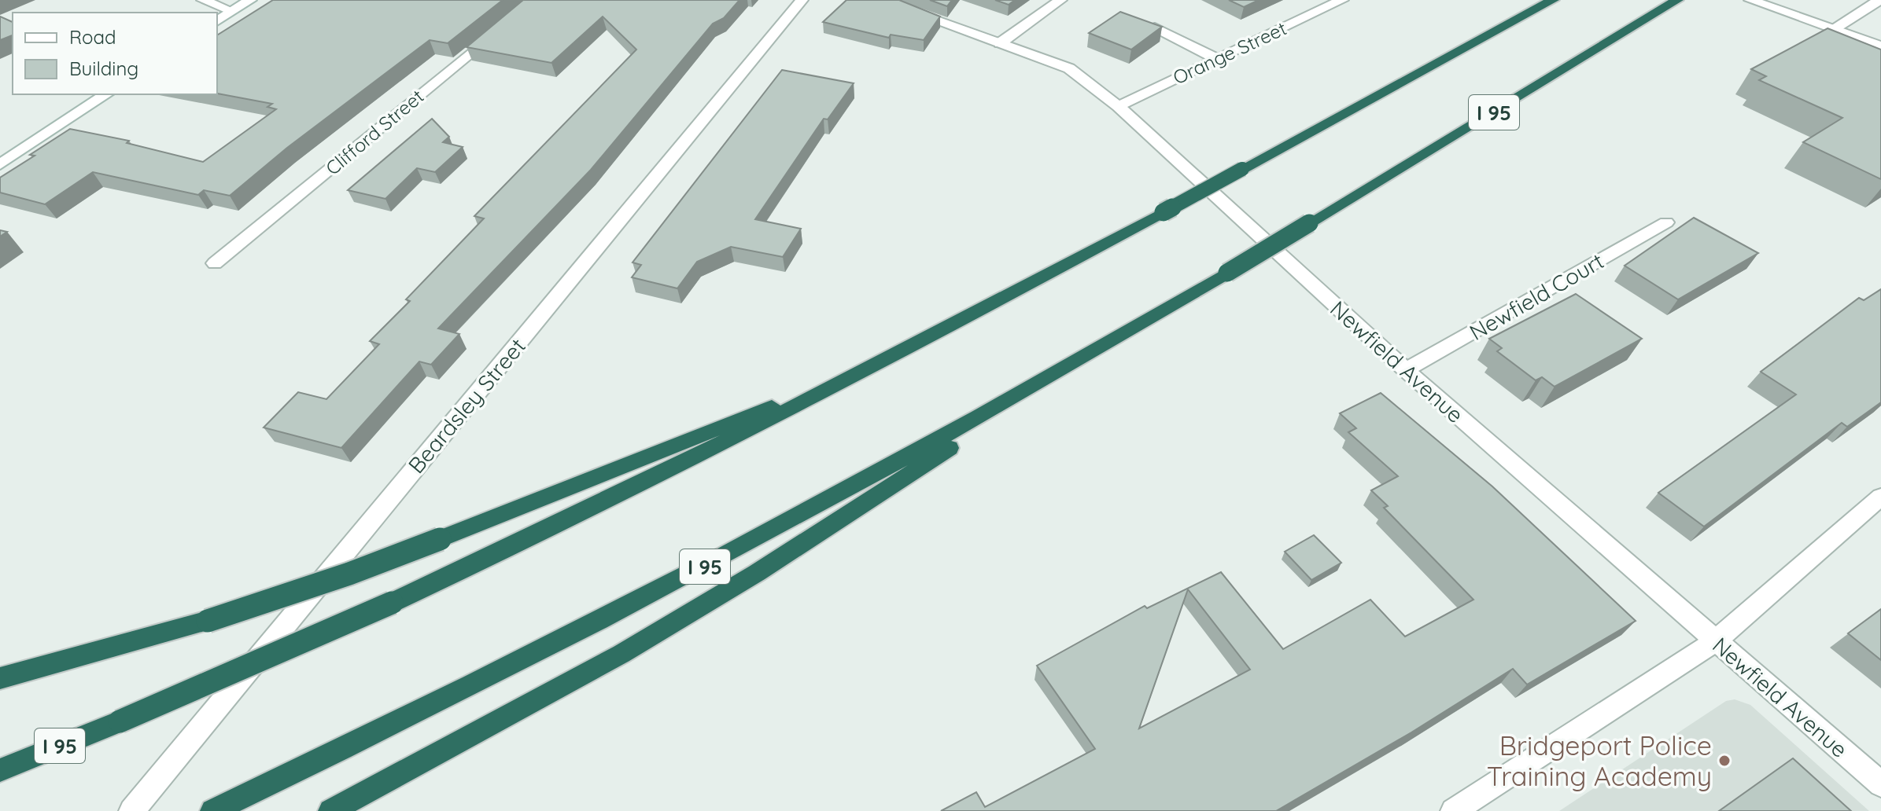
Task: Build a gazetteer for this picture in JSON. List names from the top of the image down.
{
  "streets": {
    "highway": ["I 95"],
    "street": [
      "Orange Street",
      "Clifford Street",
      "Newfield Court",
      "Newfield Avenue",
      "Beardsley Street"
    ]
  },
  "crossings": [
    ["Orange Street", "Newfield Avenue"],
    ["Newfield Court", "Newfield Avenue"]
  ],
  "places": ["Bridgeport Police Training Academy"],
  "legend": ["Road", "Building"]
}
